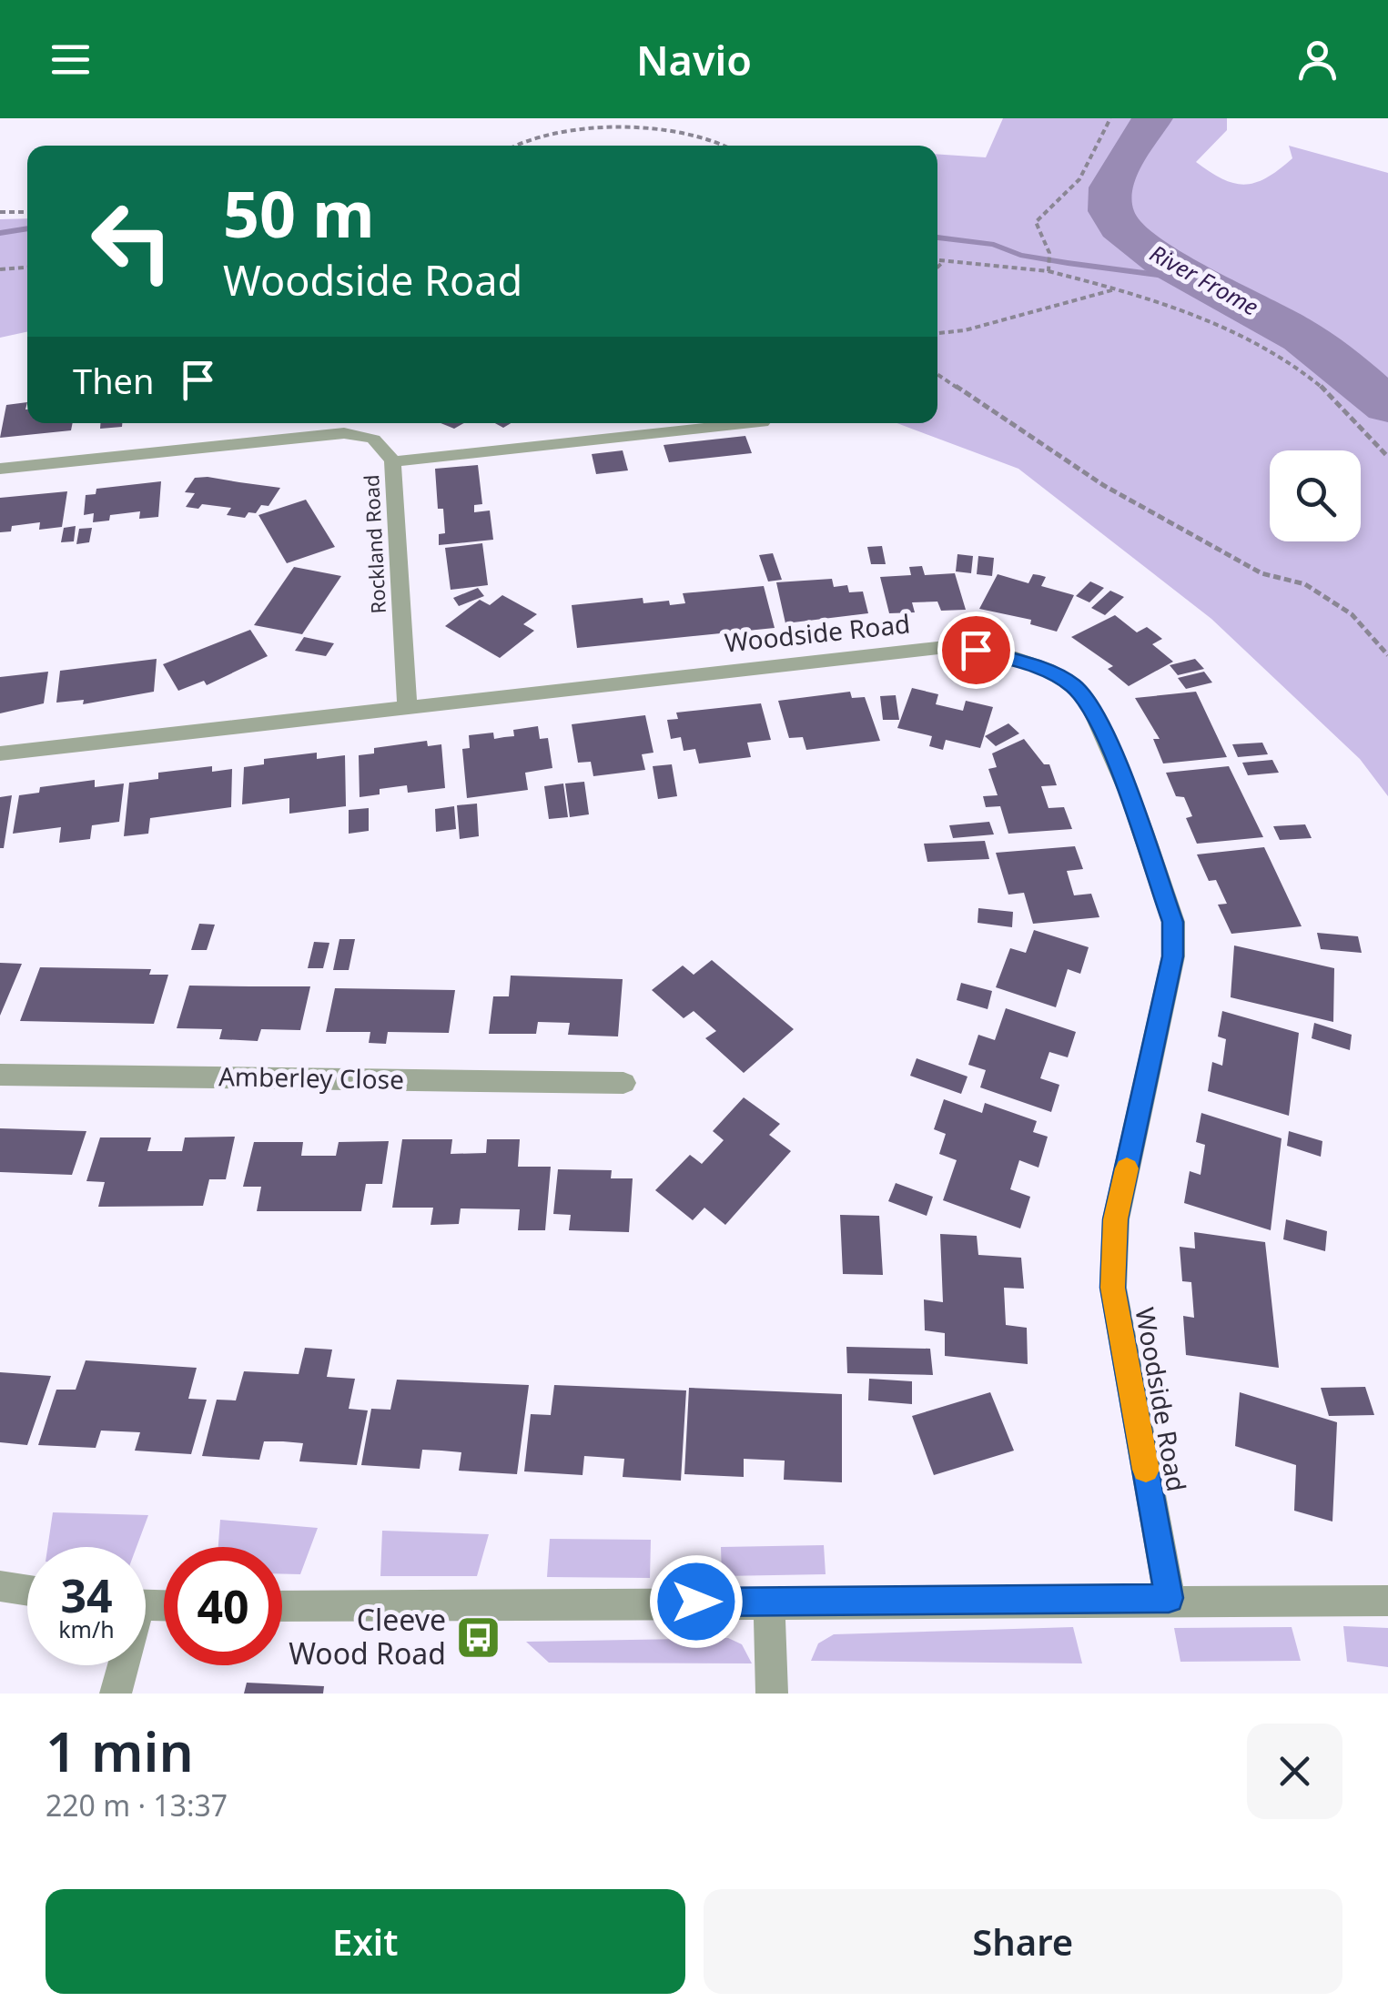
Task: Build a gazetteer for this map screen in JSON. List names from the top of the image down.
{
  "streets": {
    "street": ["Rockland Road", "Woodside Road", "Amberley Close"]
  },
  "crossings": [
    ["Rockland Road", "Woodside Road"]
  ],
  "water": ["River Frome"],
  "places": {
    "bus stop": ["Cleeve Wood Road"]
  },
  "page": {
    "header": "Navio",
    "turn": ["50 m", "Woodside Road"],
    "then": "Then",
    "speed": "34 km/h",
    "limit": "40",
    "heading": ["1 min", "220 m · 13:37"],
    "buttons": ["Exit", "Share"]
  }
}
